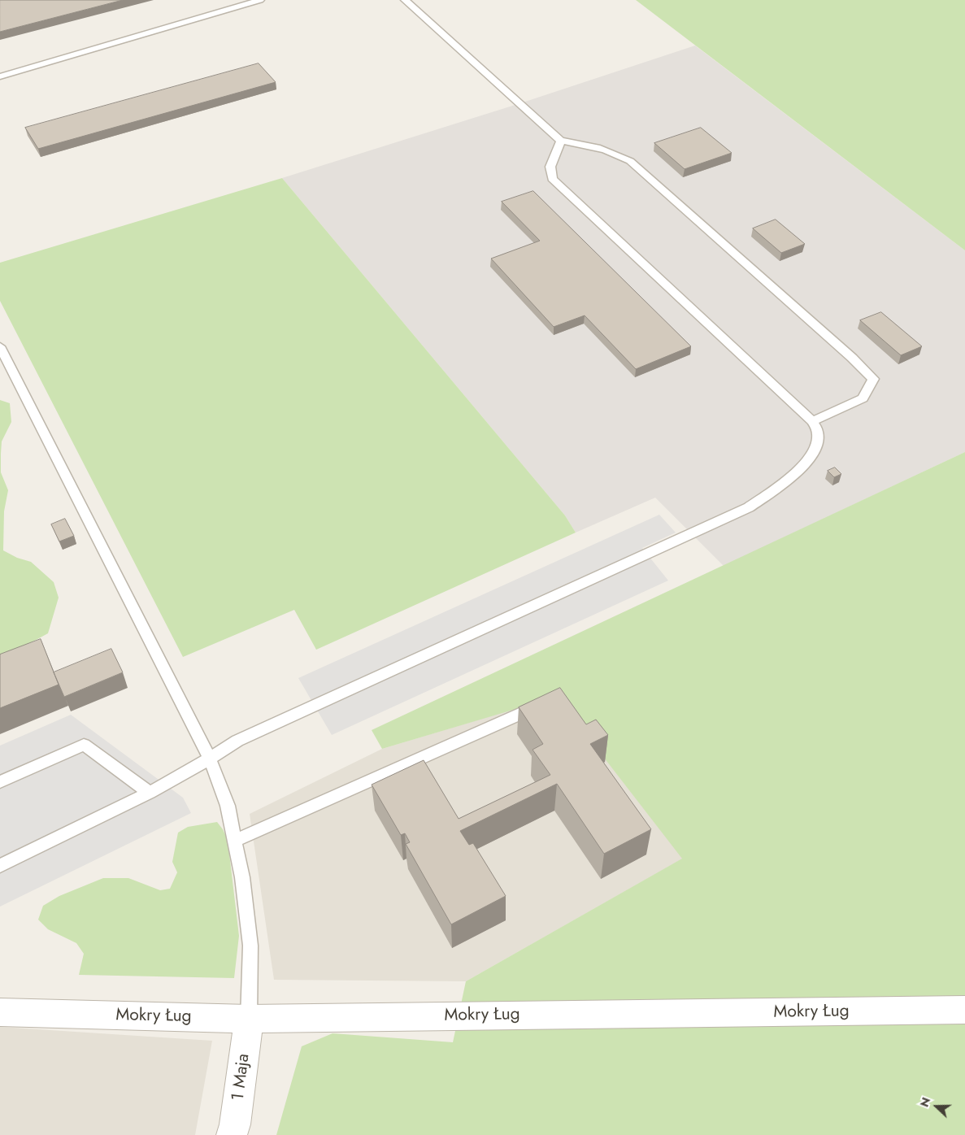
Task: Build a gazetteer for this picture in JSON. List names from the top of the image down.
{
  "streets": {
    "street": ["Mokry Ług", "1 Maja"]
  },
  "crossings": [
    ["Mokry Ług", "1 Maja"]
  ],
  "north": "left"
}
